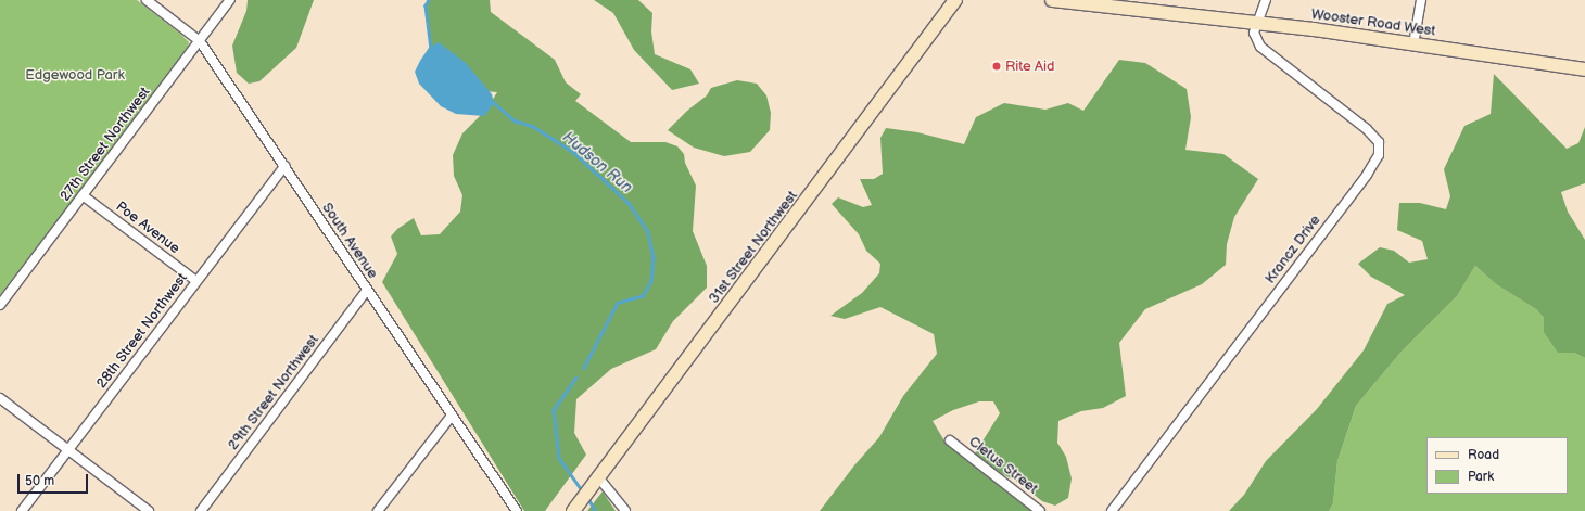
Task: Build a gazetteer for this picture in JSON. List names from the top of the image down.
{
  "streets": {
    "main road": ["Wooster Road West", "31st Street Northwest"],
    "street": [
      "27th Street Northwest",
      "Poe Avenue",
      "South Avenue",
      "Krancz Drive",
      "28th Street Northwest",
      "29th Street Northwest",
      "Cletus Street"
    ]
  },
  "crossings": [
    ["Wooster Road West", "Krancz Drive"],
    ["27th Street Northwest", "Poe Avenue"],
    ["27th Street Northwest", "South Avenue"],
    ["Poe Avenue", "28th Street Northwest"],
    ["South Avenue", "28th Street Northwest"],
    ["South Avenue", "29th Street Northwest"]
  ],
  "water": ["Hudson Run"],
  "parks": ["Edgewood Park"],
  "places": ["Rite Aid"],
  "legend": ["Road", "Park"],
  "scale_bar": "50 m"
}
